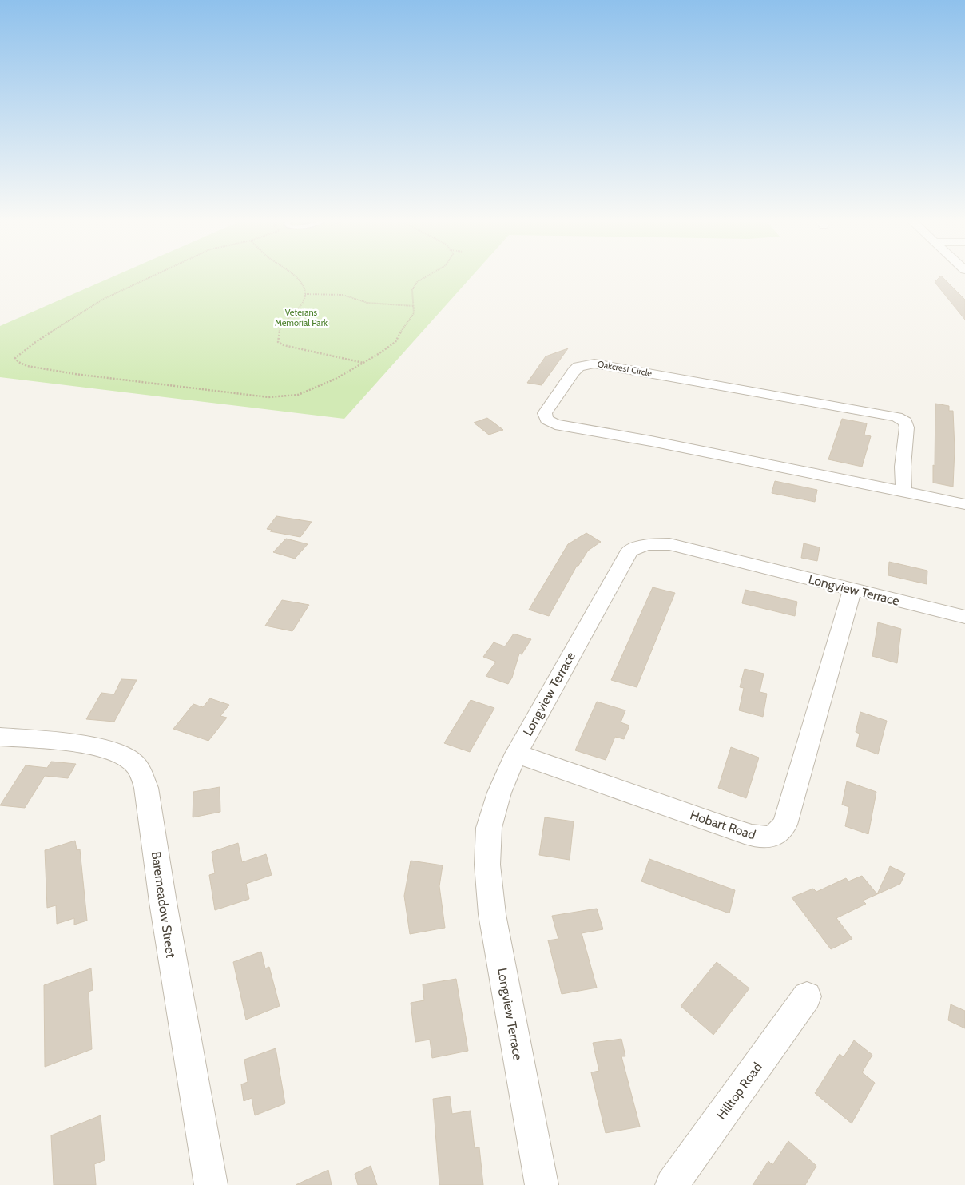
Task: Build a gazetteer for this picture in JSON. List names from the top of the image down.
{
  "streets": {
    "street": [
      "Oakcrest Circle",
      "Longview Terrace",
      "Hobart Road",
      "Baremeadow Street",
      "Hilltop Road"
    ]
  },
  "crossings": [
    ["Longview Terrace", "Hobart Road"]
  ],
  "parks": ["Veterans Memorial Park"]
}
